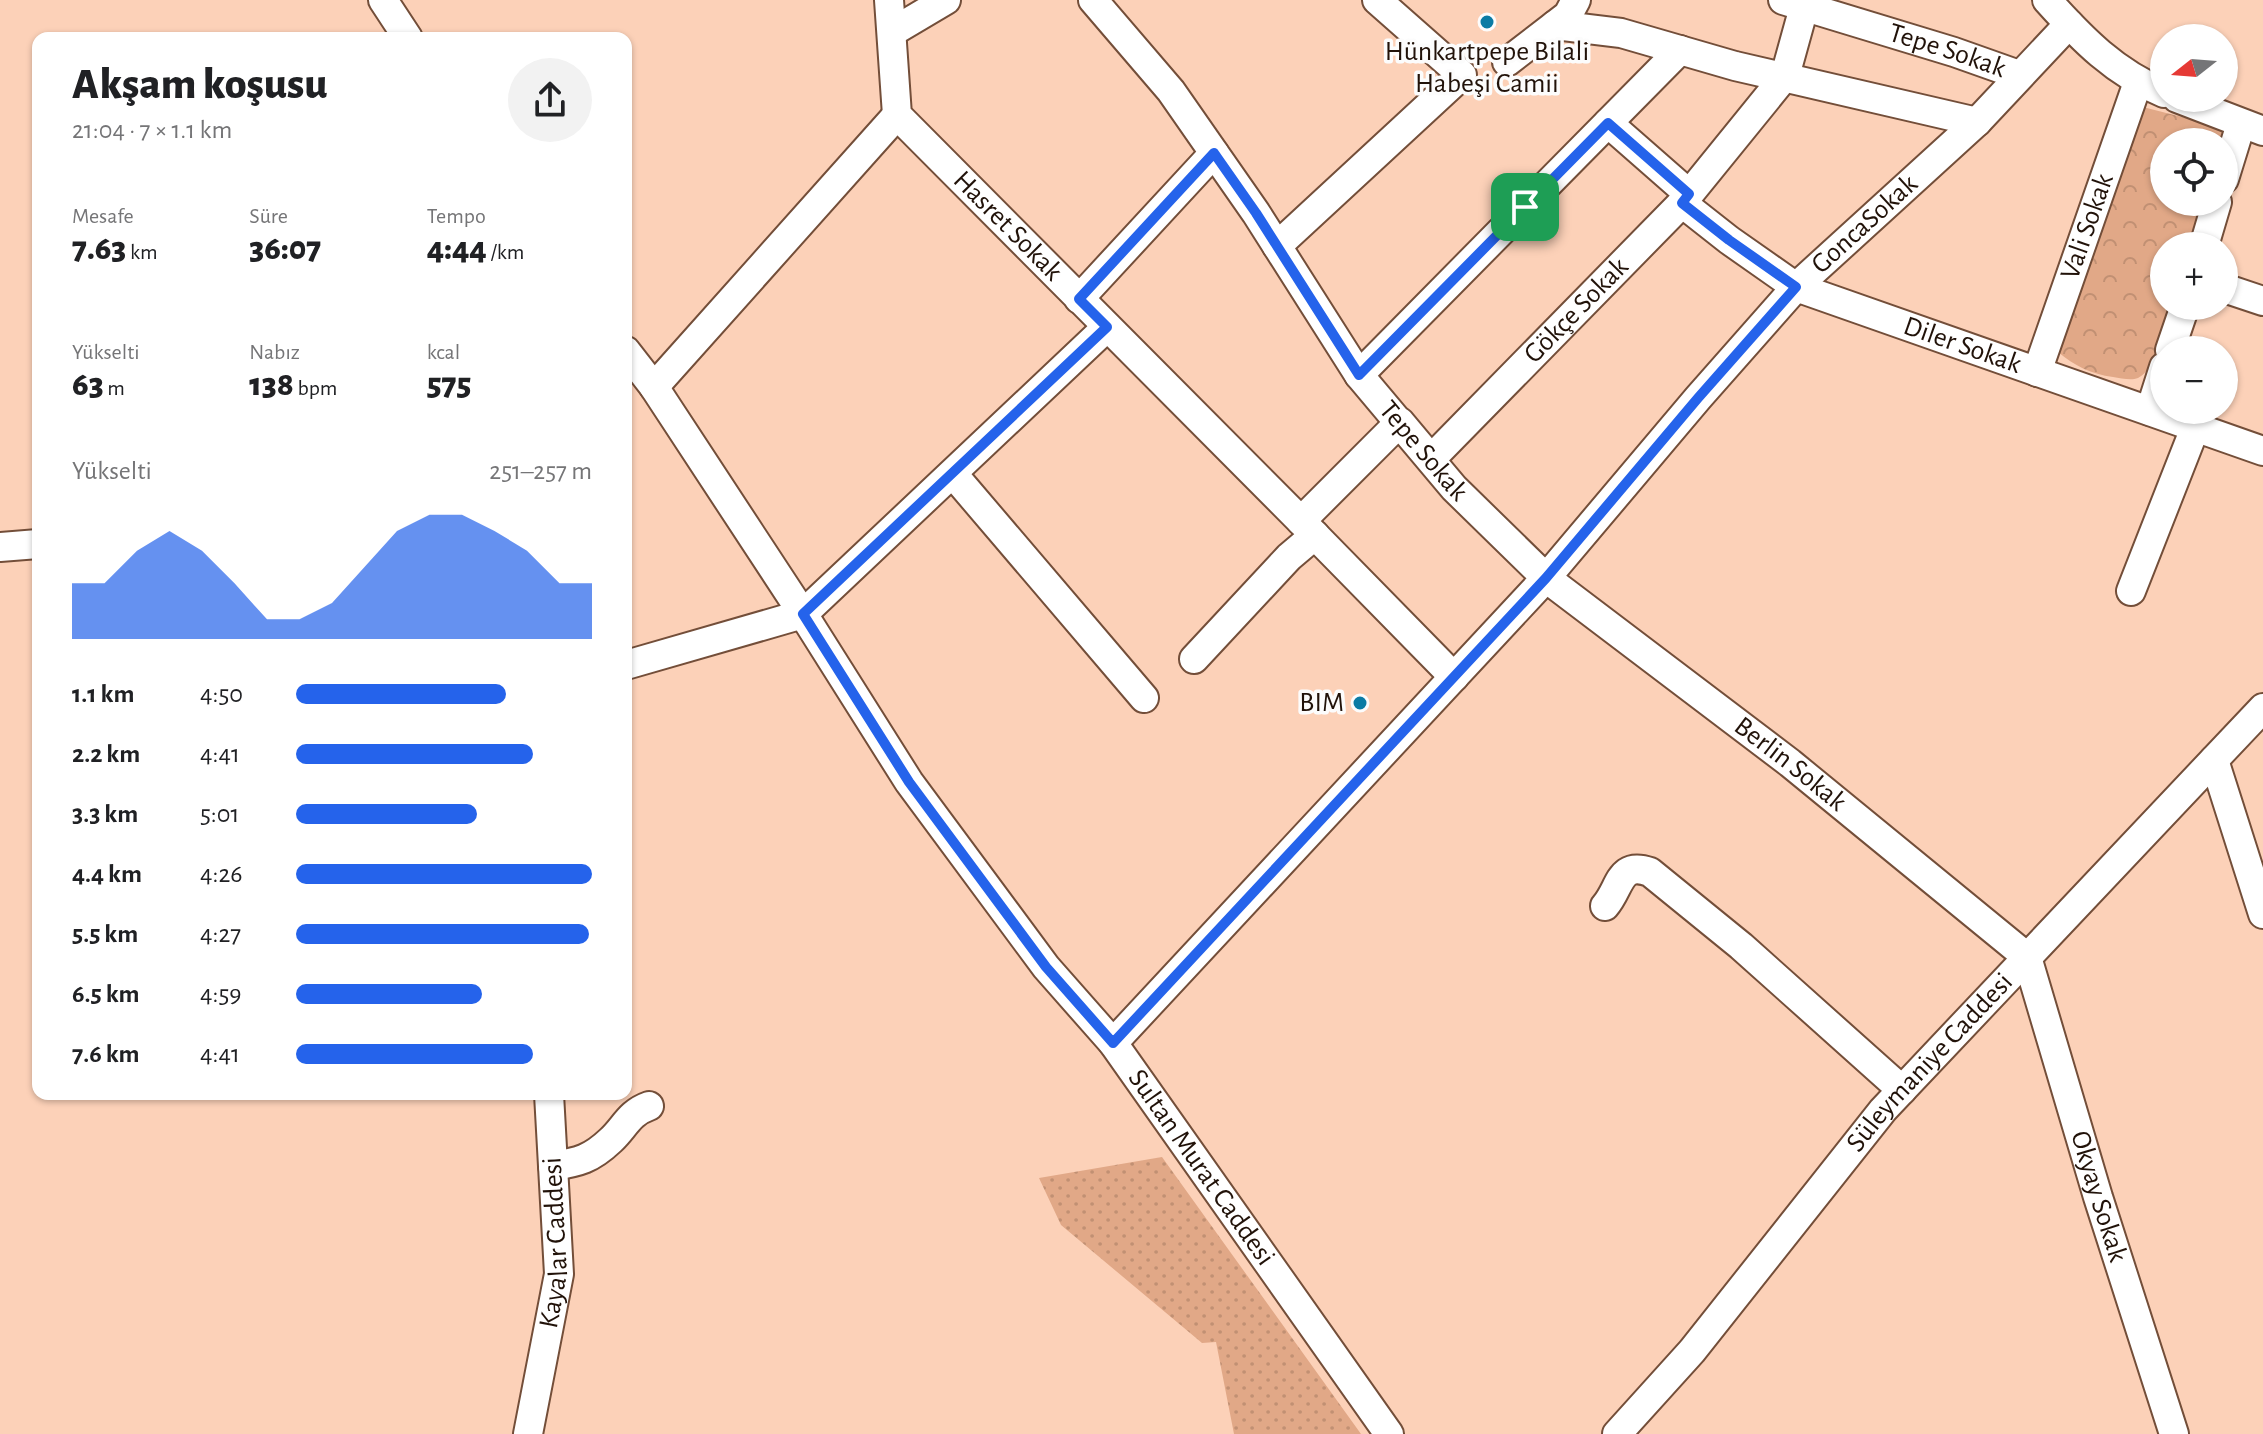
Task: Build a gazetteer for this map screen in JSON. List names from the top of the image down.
{
  "streets": {
    "street": [
      "Tepe Sokak",
      "GoncaSokak",
      "Hasret Sokak",
      "Vali Sokak",
      "Gökçe Sokak",
      "Diler Sokak",
      "Berlin Sokak",
      "Süleymaniye Caddesi",
      "Sultan Murat Caddesi",
      "Okyay Sokak",
      "Kayalar Caddesi"
    ]
  },
  "crossings": [
    ["Tepe Sokak", "GoncaSokak"],
    ["Tepe Sokak", "Gökçe Sokak"],
    ["Tepe Sokak", "Berlin Sokak"],
    ["GoncaSokak", "Hasret Sokak"],
    ["GoncaSokak", "Diler Sokak"],
    ["GoncaSokak", "Berlin Sokak"],
    ["GoncaSokak", "Sultan Murat Caddesi"],
    ["Vali Sokak", "Diler Sokak"],
    ["Gökçe Sokak", "Diler Sokak"],
    ["Berlin Sokak", "Süleymaniye Caddesi"],
    ["Berlin Sokak", "Okyay Sokak"],
    ["Süleymaniye Caddesi", "Okyay Sokak"]
  ],
  "places": ["Hünkartpepe Bilali Habeşi Camii", "BIM"],
  "north": "left",
  "page": {
    "map_buttons": ["+", "−"],
    "heading": ["Akşam koşusu", "21:04 · 7 × 1.1 km"],
    "stats": [
      ["Mesafe", "7.63 km"],
      ["Süre", "36:07"],
      ["Tempo", "4:44 /km"],
      ["Yükselti", "63 m"],
      ["Nabız", "138 bpm"],
      ["kcal", "575"]
    ],
    "chart": ["Yükselti", "251–257 m"],
    "list": [
      {
        "name": "1.1 km",
        "note": "4:50"
      },
      {
        "name": "2.2 km",
        "note": "4:41"
      },
      {
        "name": "3.3 km",
        "note": "5:01"
      },
      {
        "name": "4.4 km",
        "note": "4:26"
      },
      {
        "name": "5.5 km",
        "note": "4:27"
      },
      {
        "name": "6.5 km",
        "note": "4:59"
      },
      {
        "name": "7.6 km",
        "note": "4:41"
      }
    ]
  }
}
